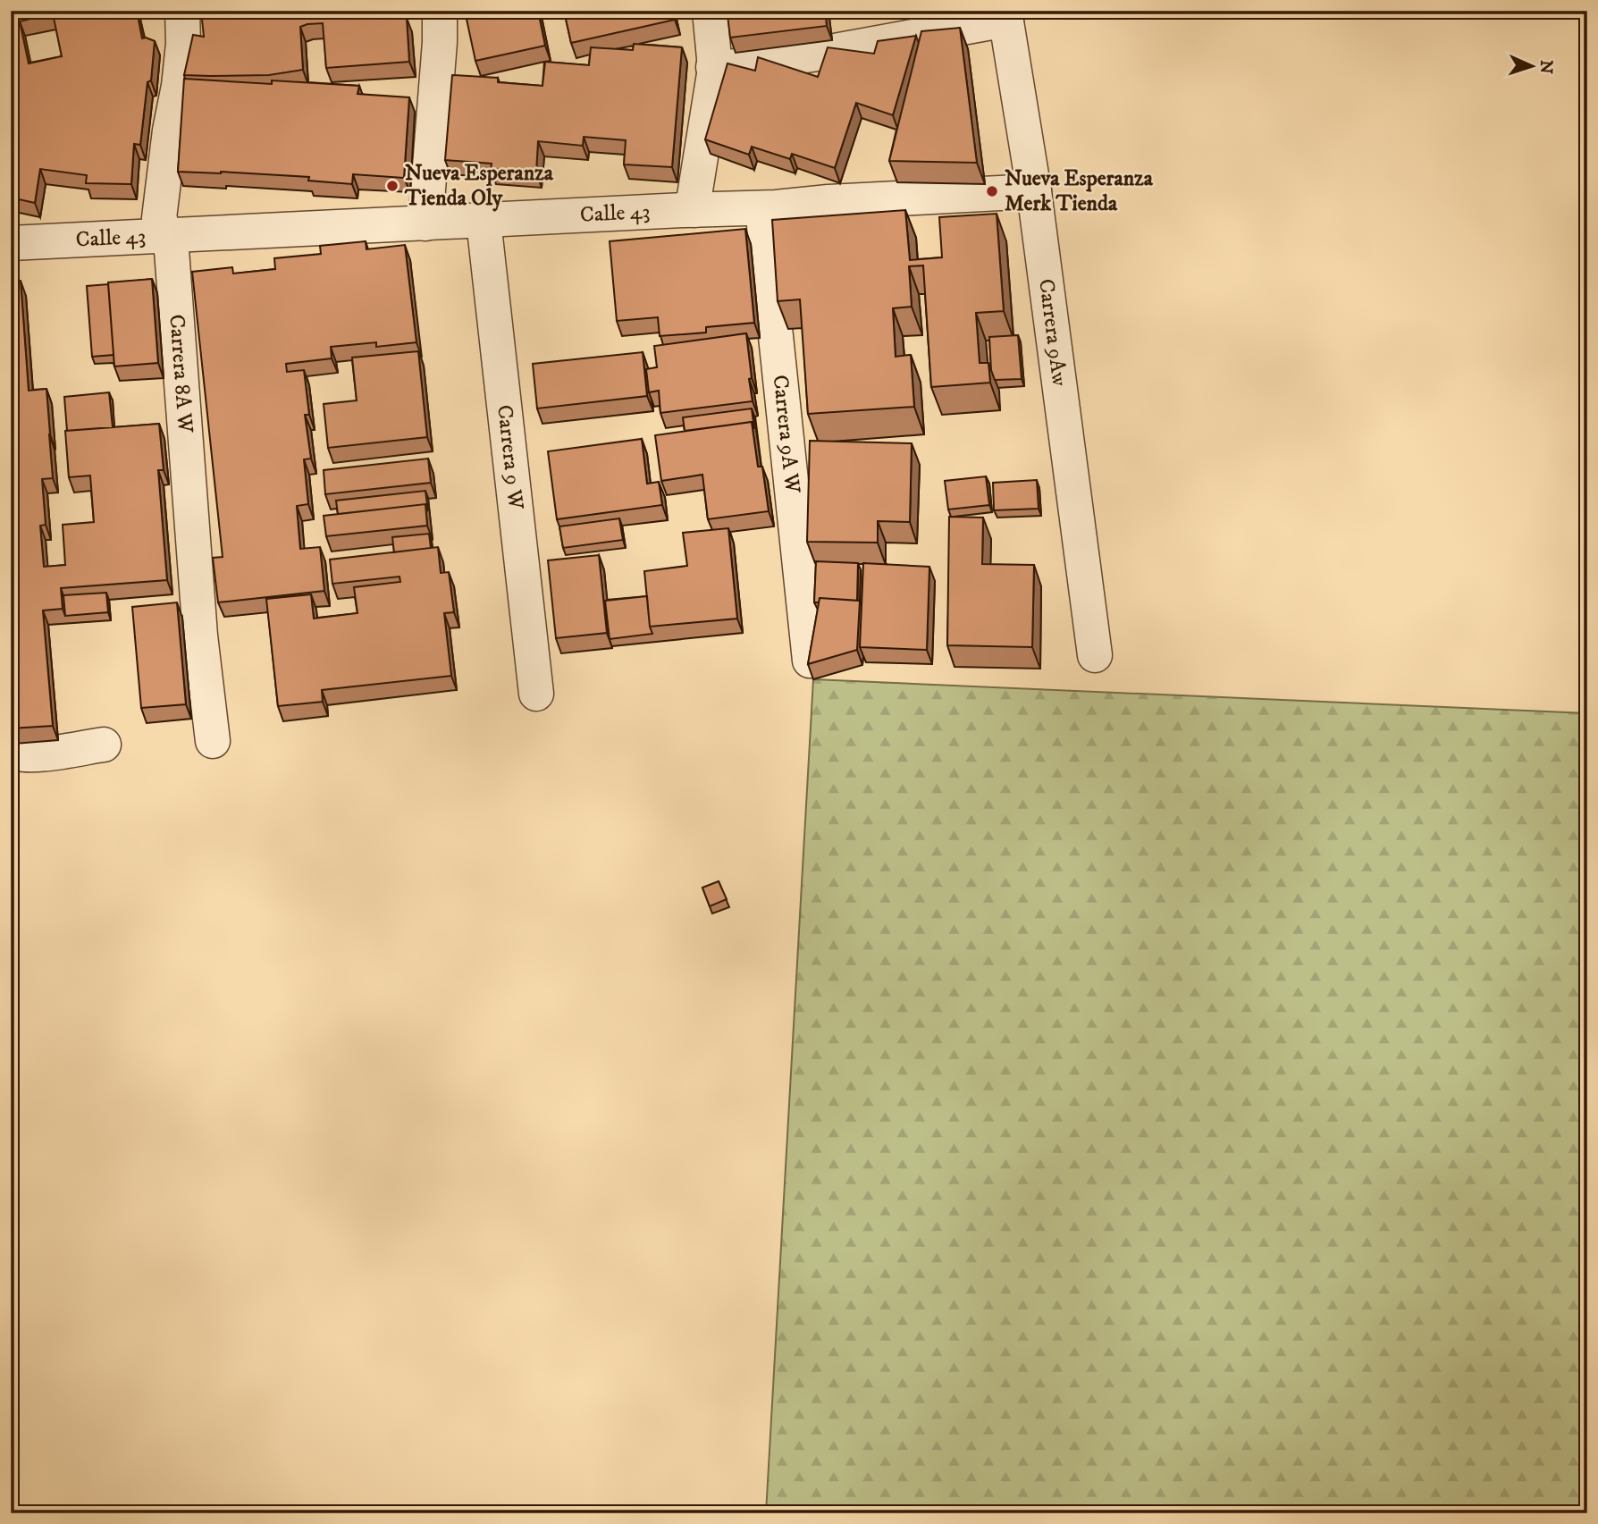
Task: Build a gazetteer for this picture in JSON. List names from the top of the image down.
{
  "streets": {
    "street": [
      "Calle 43",
      "Carrera 9Aw",
      "Carrera 8A W",
      "Carrera 9A W",
      "Carrera 9 W"
    ]
  },
  "crossings": [
    ["Calle 43", "Carrera 9Aw"],
    ["Calle 43", "Carrera 8A W"],
    ["Calle 43", "Carrera 9A W"],
    ["Calle 43", "Carrera 9 W"]
  ],
  "places": ["Nueva Esperanza Tienda Oly", "Nueva Esperanza Merk Tienda"],
  "north": "right"
}
